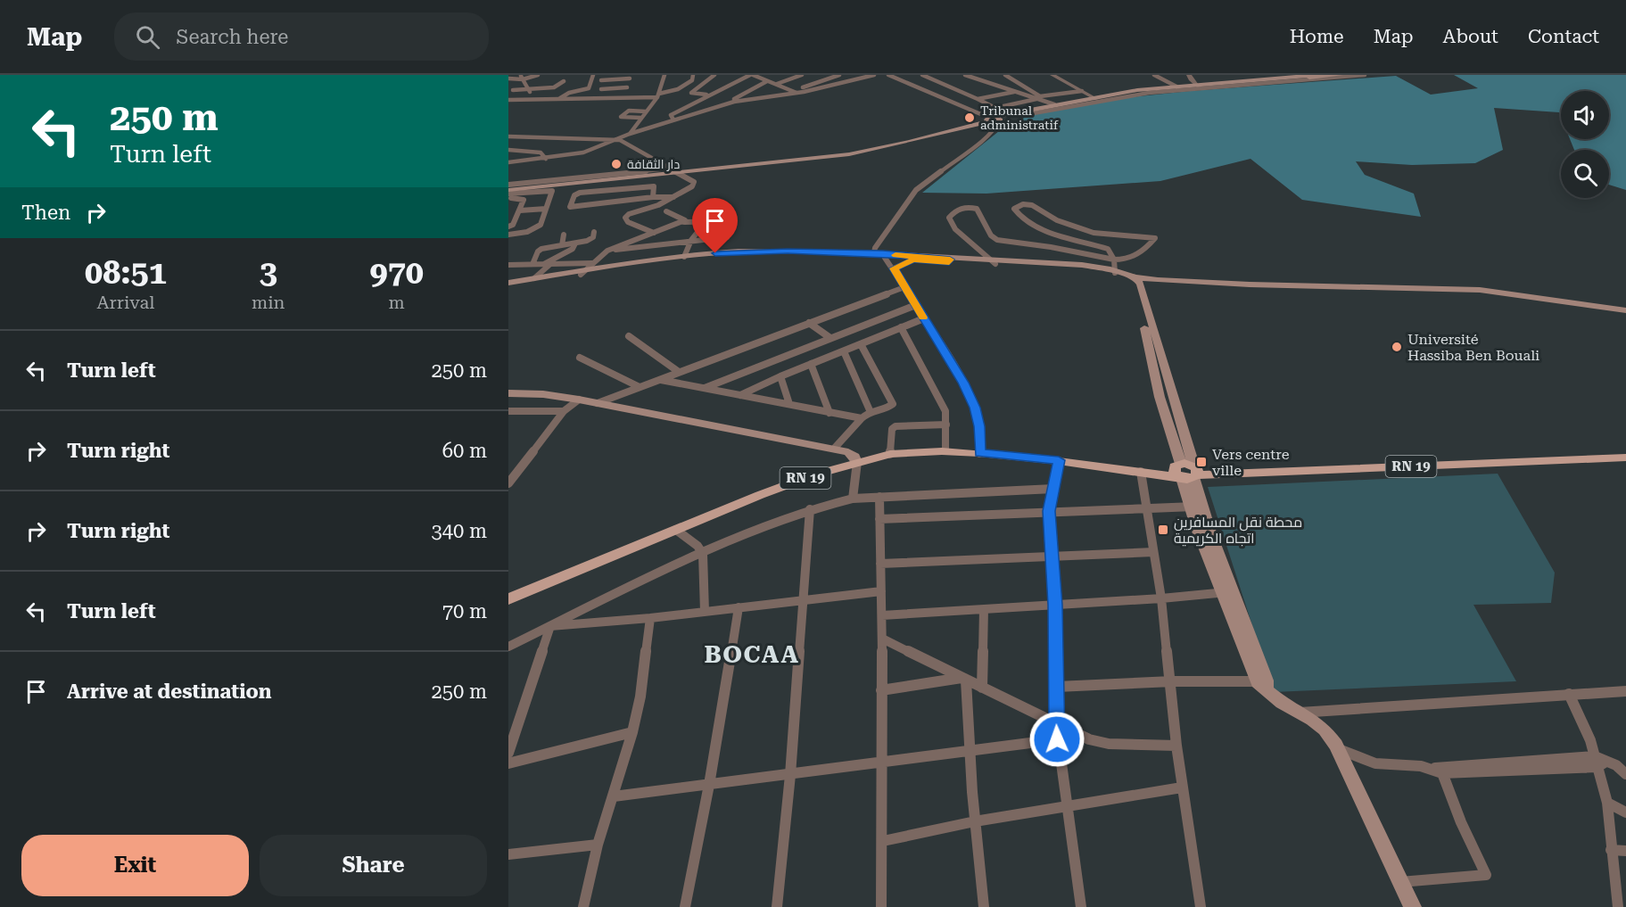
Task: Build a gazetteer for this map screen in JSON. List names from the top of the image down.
{
  "streets": {
    "main road": ["RN 19"]
  },
  "districts": ["BOCAA"],
  "places": {
    "other": ["Tribunal administratif", "دار الثقافة", "Université Hassiba Ben Bouali"],
    "transit": ["Vers centre ville", "محطة نقل المسافرين اتجاه الكريمية"]
  },
  "page": {
    "header": "Map",
    "search": "Search here",
    "nav": [
      "Home",
      "Map",
      "About",
      "Contact"
    ],
    "turn": ["250 m", "Turn left"],
    "then": "Then",
    "eta": [
      "08:51",
      "Arrival",
      "3",
      "min",
      "970",
      "m"
    ],
    "list": [
      {
        "name": "Turn left",
        "value": "250 m"
      },
      {
        "name": "Turn right",
        "value": "60 m"
      },
      {
        "name": "Turn right",
        "value": "340 m"
      },
      {
        "name": "Turn left",
        "value": "70 m"
      },
      {
        "name": "Arrive at destination",
        "value": "250 m"
      }
    ],
    "buttons": ["Exit", "Share"]
  }
}
